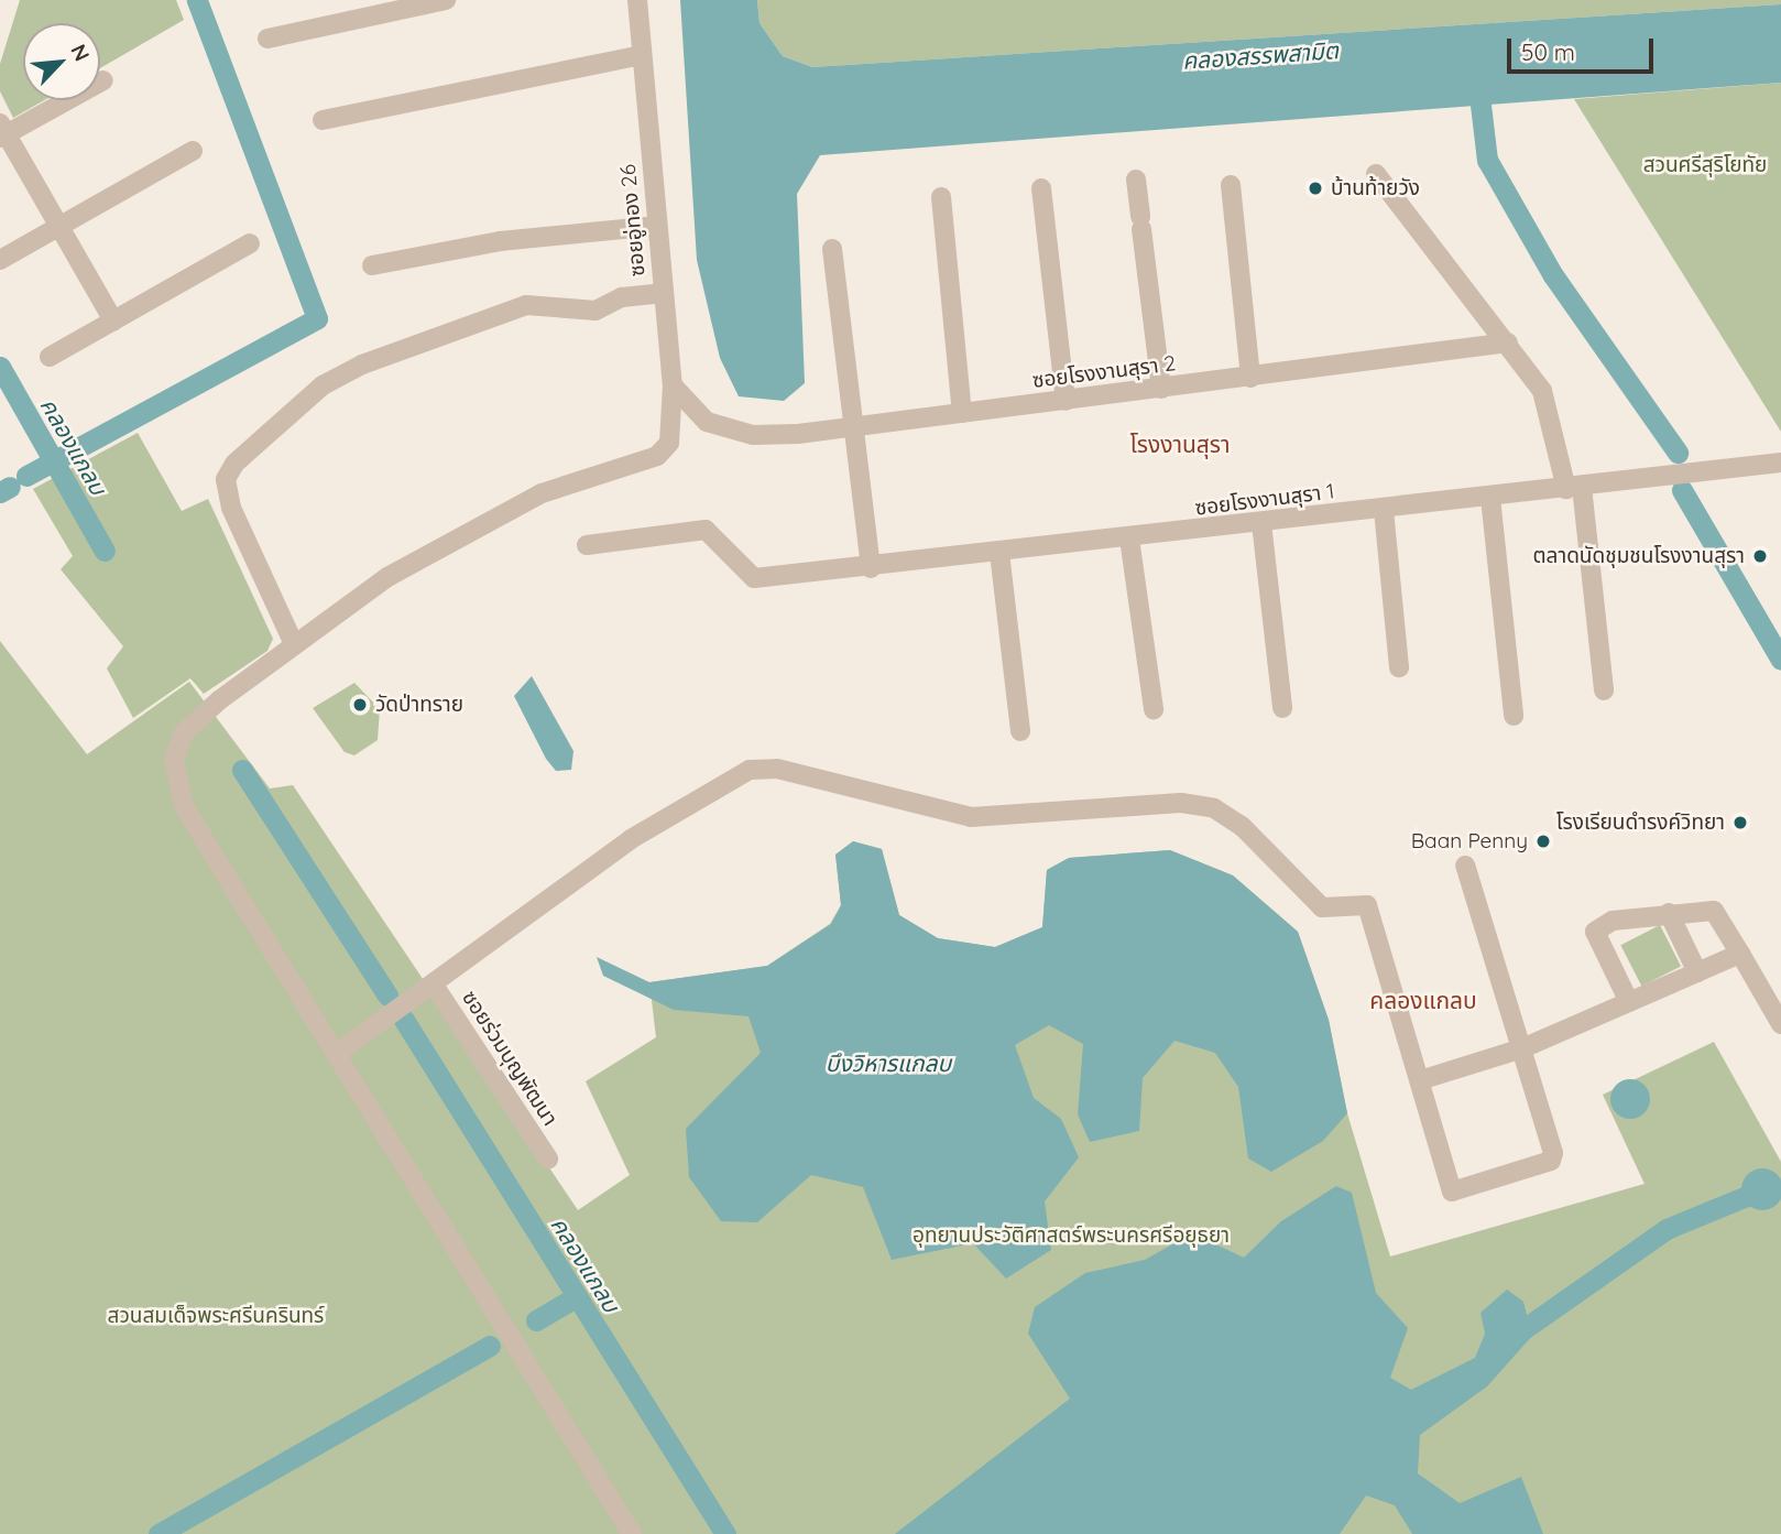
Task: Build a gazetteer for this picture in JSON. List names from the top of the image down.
{
  "streets": {
    "street": [
      "ซอยอู่ทอง 26",
      "ซอยโรงงานสุรา 2",
      "ซอยโรงงานสุรา 1",
      "ซอยร่วมบุญพัฒนา"
    ]
  },
  "crossings": [
    ["ซอยอู่ทอง 26", "ซอยโรงงานสุรา 2"]
  ],
  "districts": ["โรงงานสุรา", "คลองแกลบ"],
  "water": ["คลองสรรพสามิต", "คลองแกลบ", "บึงวิหารแกลบ"],
  "parks": ["สวนศรีสุริโยทัย", "อุทยานประวัติศาสตร์พระนครศรีอยุธยา", "สวนสมเด็จพระศรีนครินทร์"],
  "places": [
    "บ้านท้ายวัง",
    "ตลาดนัดชุมชนโรงงานสุรา",
    "วัดป่าทราย",
    "โรงเรียนดำรงค์วิทยา",
    "Baan Penny"
  ],
  "scale_bar": "50 m",
  "north": "top right"
}
